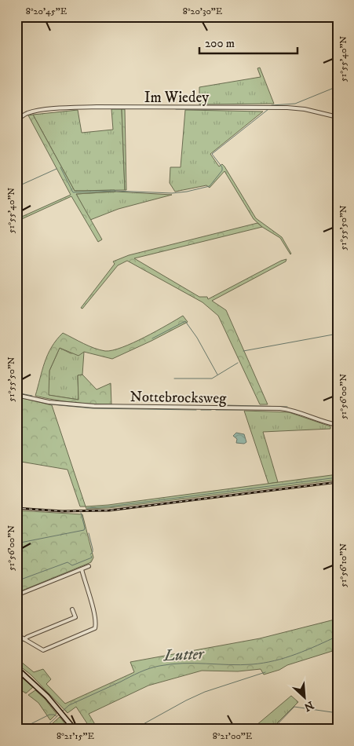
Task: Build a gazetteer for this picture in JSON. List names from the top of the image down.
{
  "streets": {
    "street": ["Im Wiedey", "Nottebrocksweg"]
  },
  "water": ["Lutter"],
  "scale_bar": "200 m",
  "north": "bottom right",
  "coordinates": [
    "8°20'45\"E",
    "8°20'30\"E",
    "51°55'40\"N",
    "51°55'50\"N",
    "51°56'00\"N",
    "51°56'10\"N",
    "8°21'15\"E",
    "8°21'00\"E"
  ]
}
